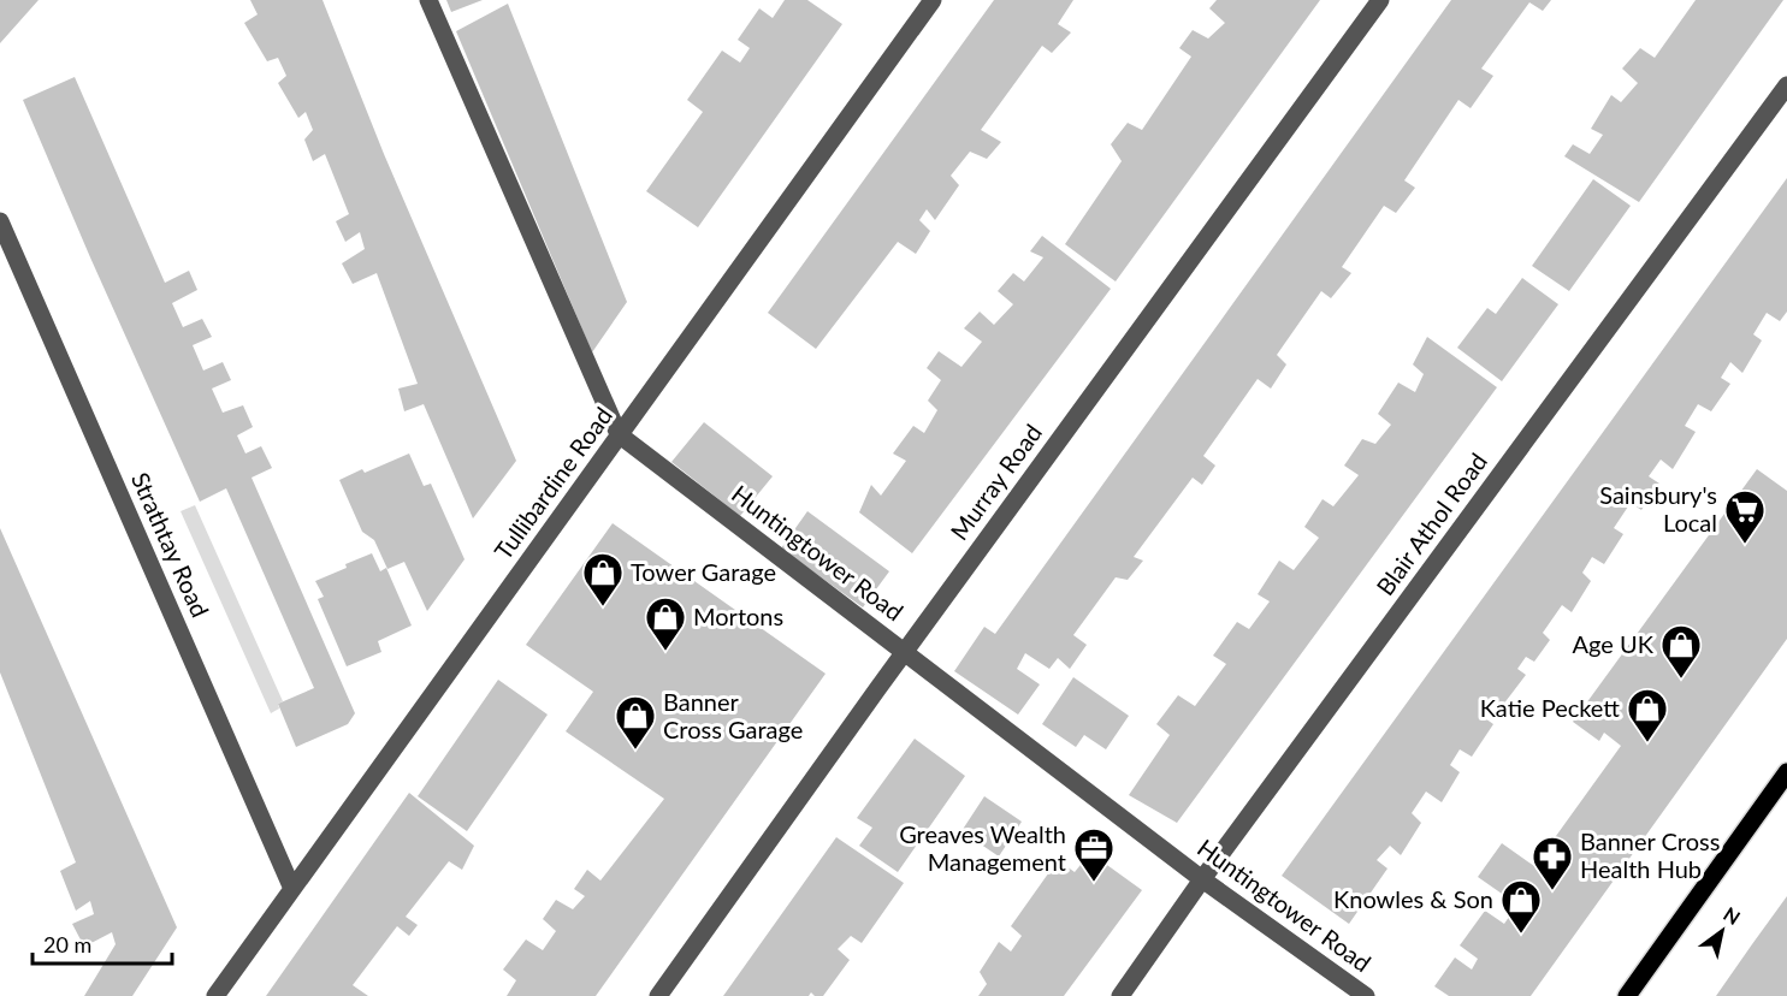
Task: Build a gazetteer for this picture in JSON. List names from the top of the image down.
{
  "streets": {
    "street": [
      "Murray Road",
      "Tullibardine Road",
      "Blair Athol Road",
      "Strathtay Road",
      "Huntingtower Road"
    ]
  },
  "crossings": [
    ["Murray Road", "Huntingtower Road"],
    ["Tullibardine Road", "Strathtay Road"],
    ["Tullibardine Road", "Huntingtower Road"],
    ["Blair Athol Road", "Huntingtower Road"]
  ],
  "places": {
    "supermarket": ["Sainsbury's Local"],
    "shop": [
      "Tower Garage",
      "Mortons",
      "Age UK",
      "Katie Peckett",
      "Banner Cross Garage",
      "Knowles & Son"
    ],
    "office": ["Greaves Wealth Management"],
    "pharmacy": ["Banner Cross Health Hub"]
  },
  "scale_bar": "20 m",
  "north": "top right"
}
